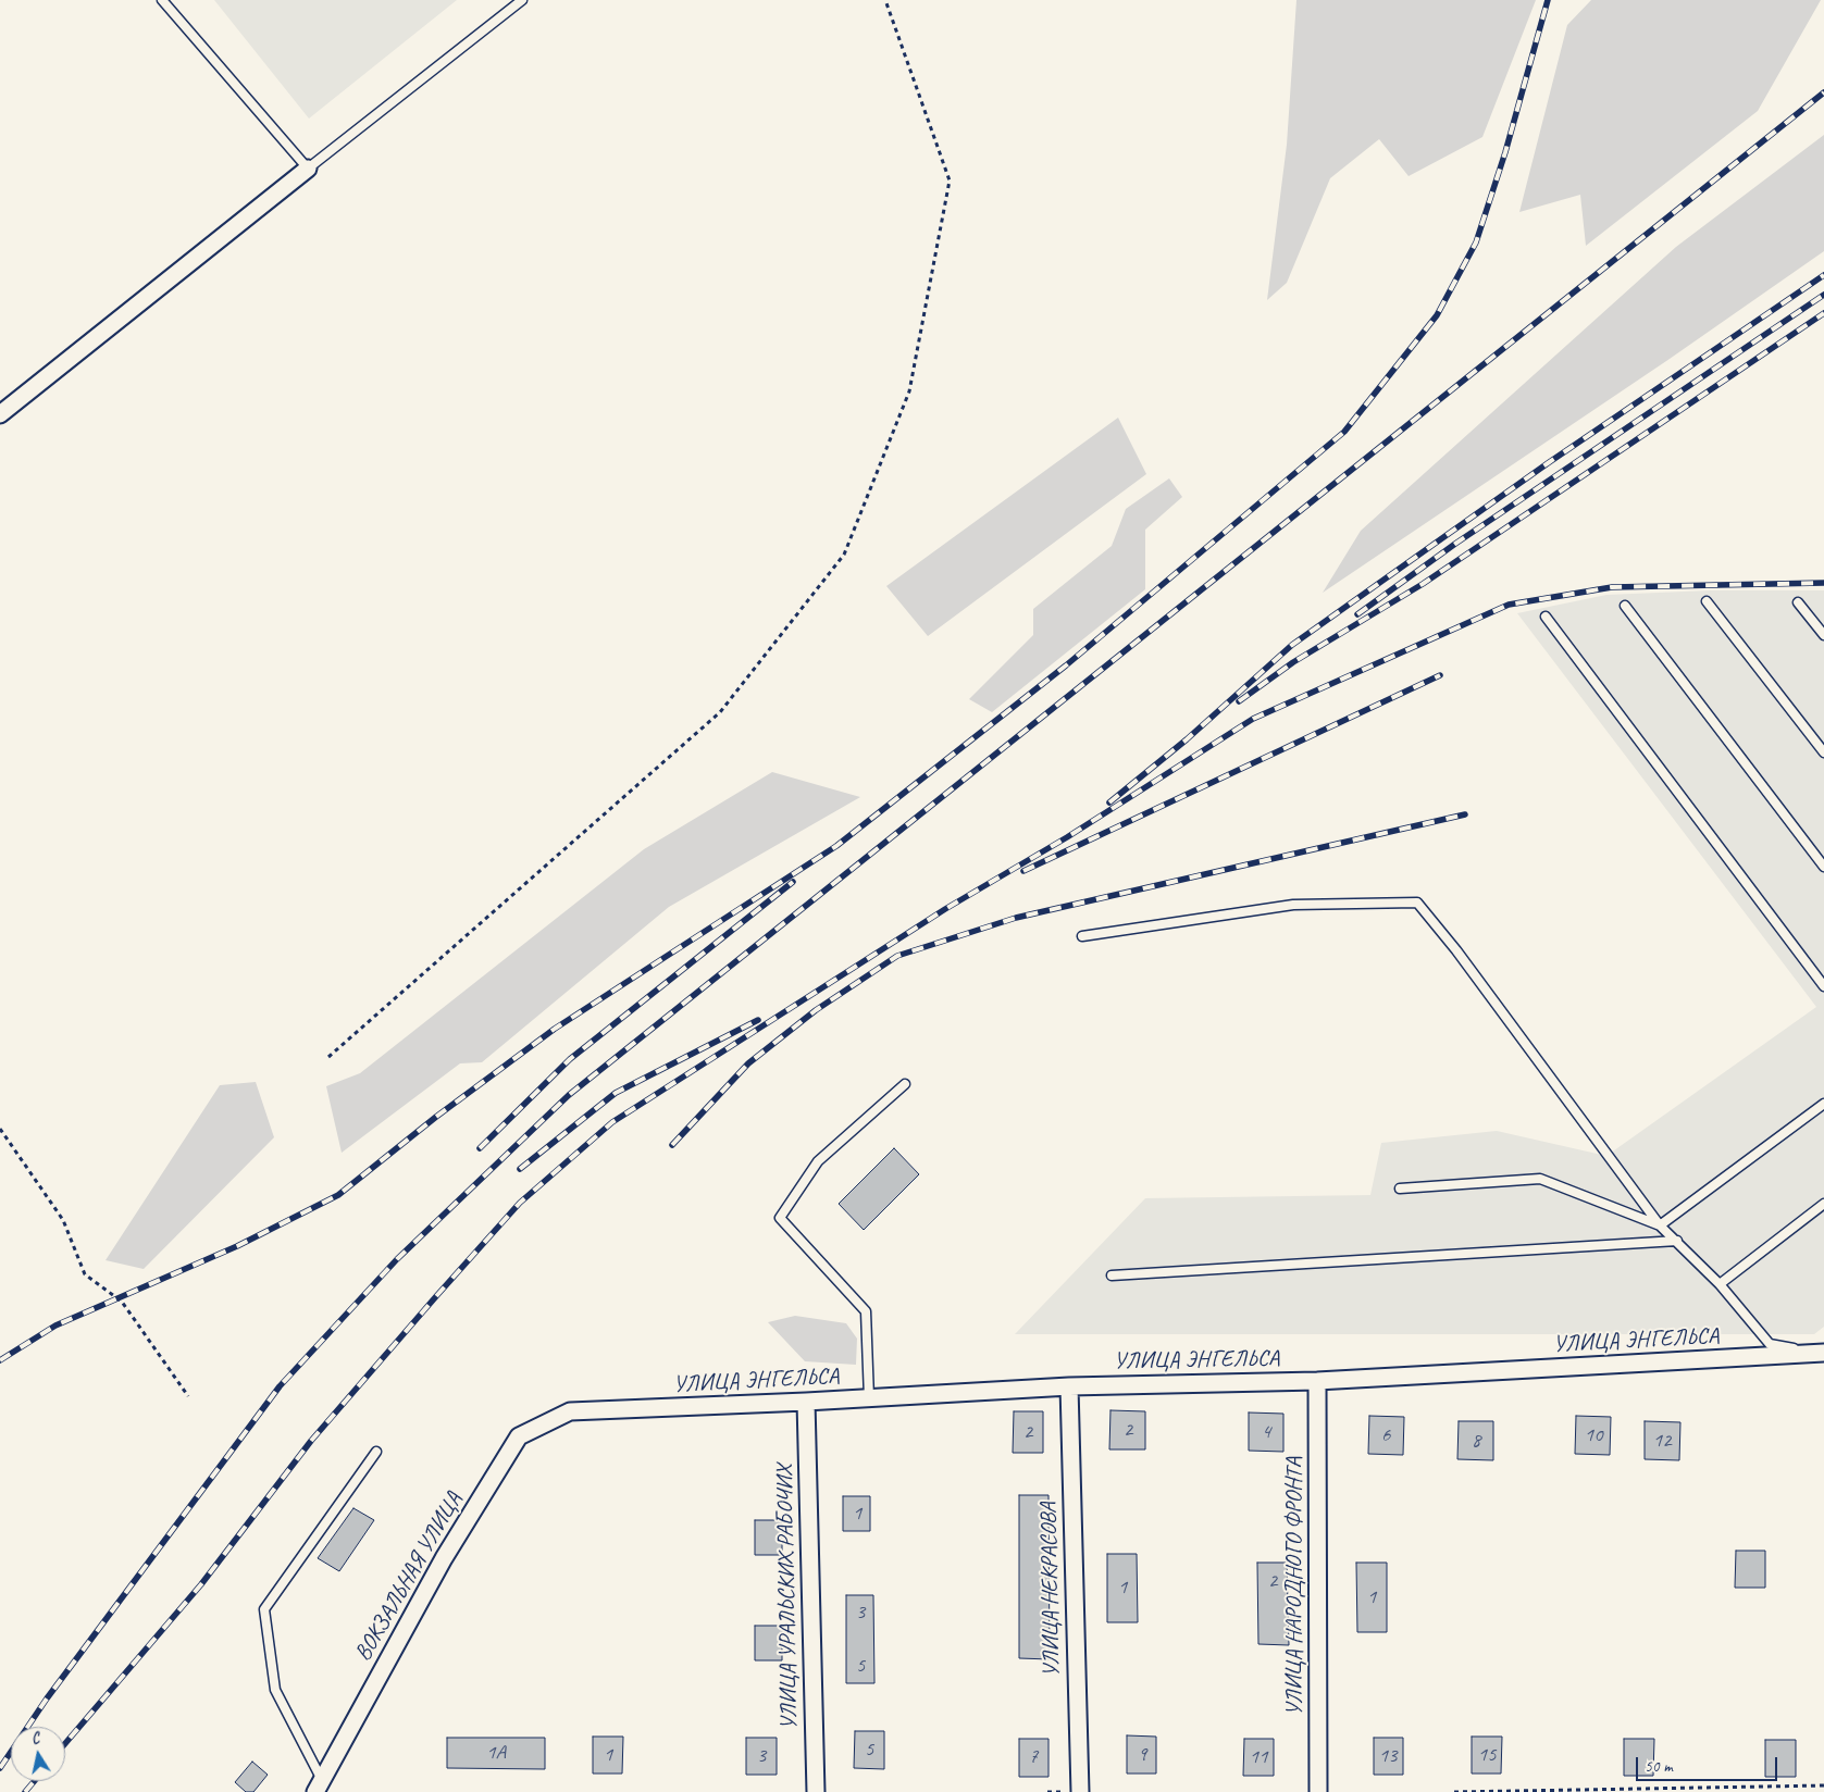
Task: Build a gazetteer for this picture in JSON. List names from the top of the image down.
{
  "streets": {
    "street": [
      "УЛИЦА ЭНГЕЛЬСА",
      "ВОКЗАЛЬНАЯ УЛИЦА",
      "УЛИЦА НАРОДНОГО ФРОНТА",
      "УЛИЦА НЕКРАСОВА",
      "УЛИЦА УРАЛЬСКИХ РАБОЧИХ"
    ]
  },
  "crossings": [
    ["УЛИЦА ЭНГЕЛЬСА", "ВОКЗАЛЬНАЯ УЛИЦА"],
    ["УЛИЦА ЭНГЕЛЬСА", "УЛИЦА НАРОДНОГО ФРОНТА"],
    ["УЛИЦА ЭНГЕЛЬСА", "УЛИЦА НЕКРАСОВА"],
    ["УЛИЦА ЭНГЕЛЬСА", "УЛИЦА УРАЛЬСКИХ РАБОЧИХ"]
  ],
  "house_numbers": [
    "2",
    "2",
    "4",
    "6",
    "10",
    "8",
    "12",
    "1",
    "2",
    "1",
    "1",
    "3",
    "5",
    "5",
    "1А",
    "1",
    "9",
    "15",
    "3",
    "13",
    "7",
    "11"
  ],
  "scale_bar": "50 m",
  "north": "top"
}
